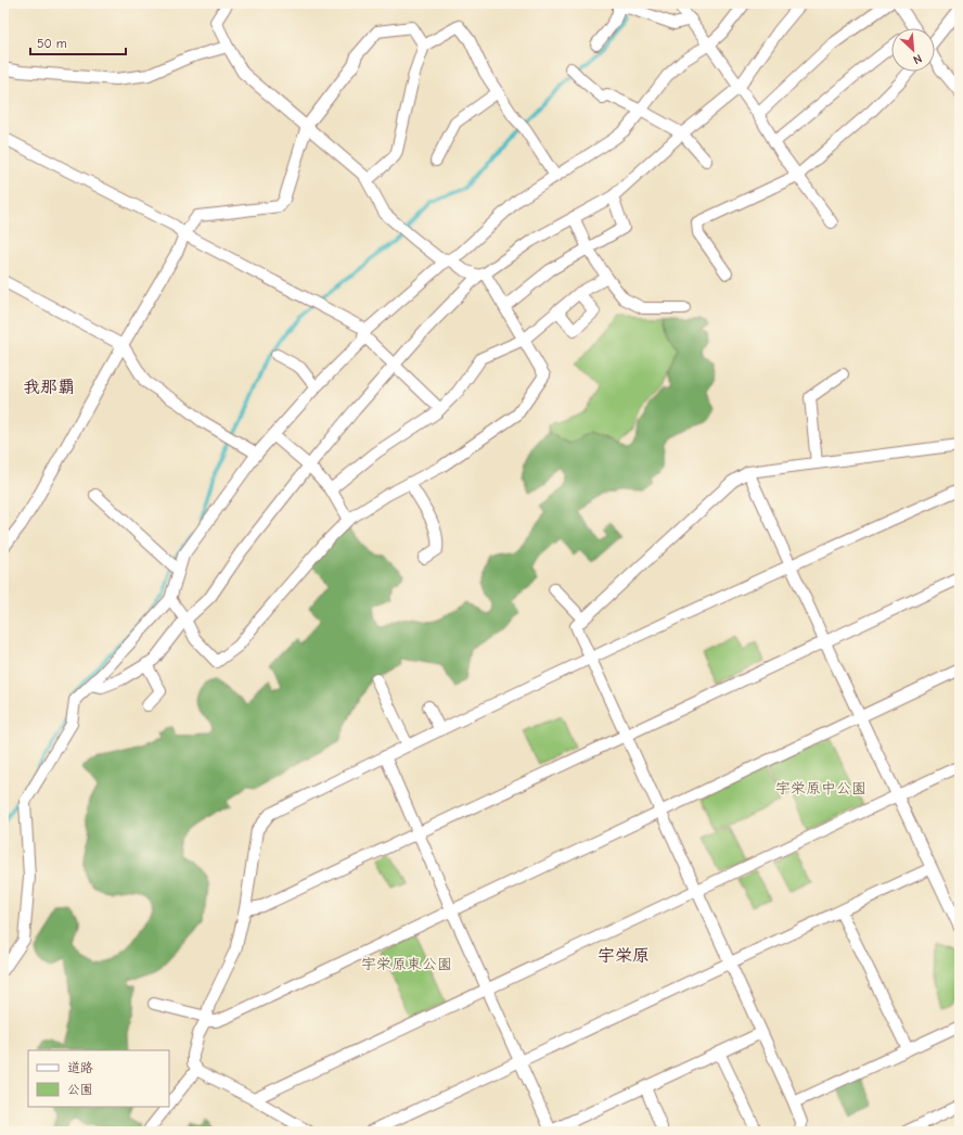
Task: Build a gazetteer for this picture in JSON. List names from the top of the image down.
{
  "districts": ["我那覇", "宇栄原"],
  "parks": ["宇栄原中公園", "宇栄原東公園"],
  "legend": ["道路", "公園"],
  "scale_bar": "50 m",
  "north": "bottom right"
}
